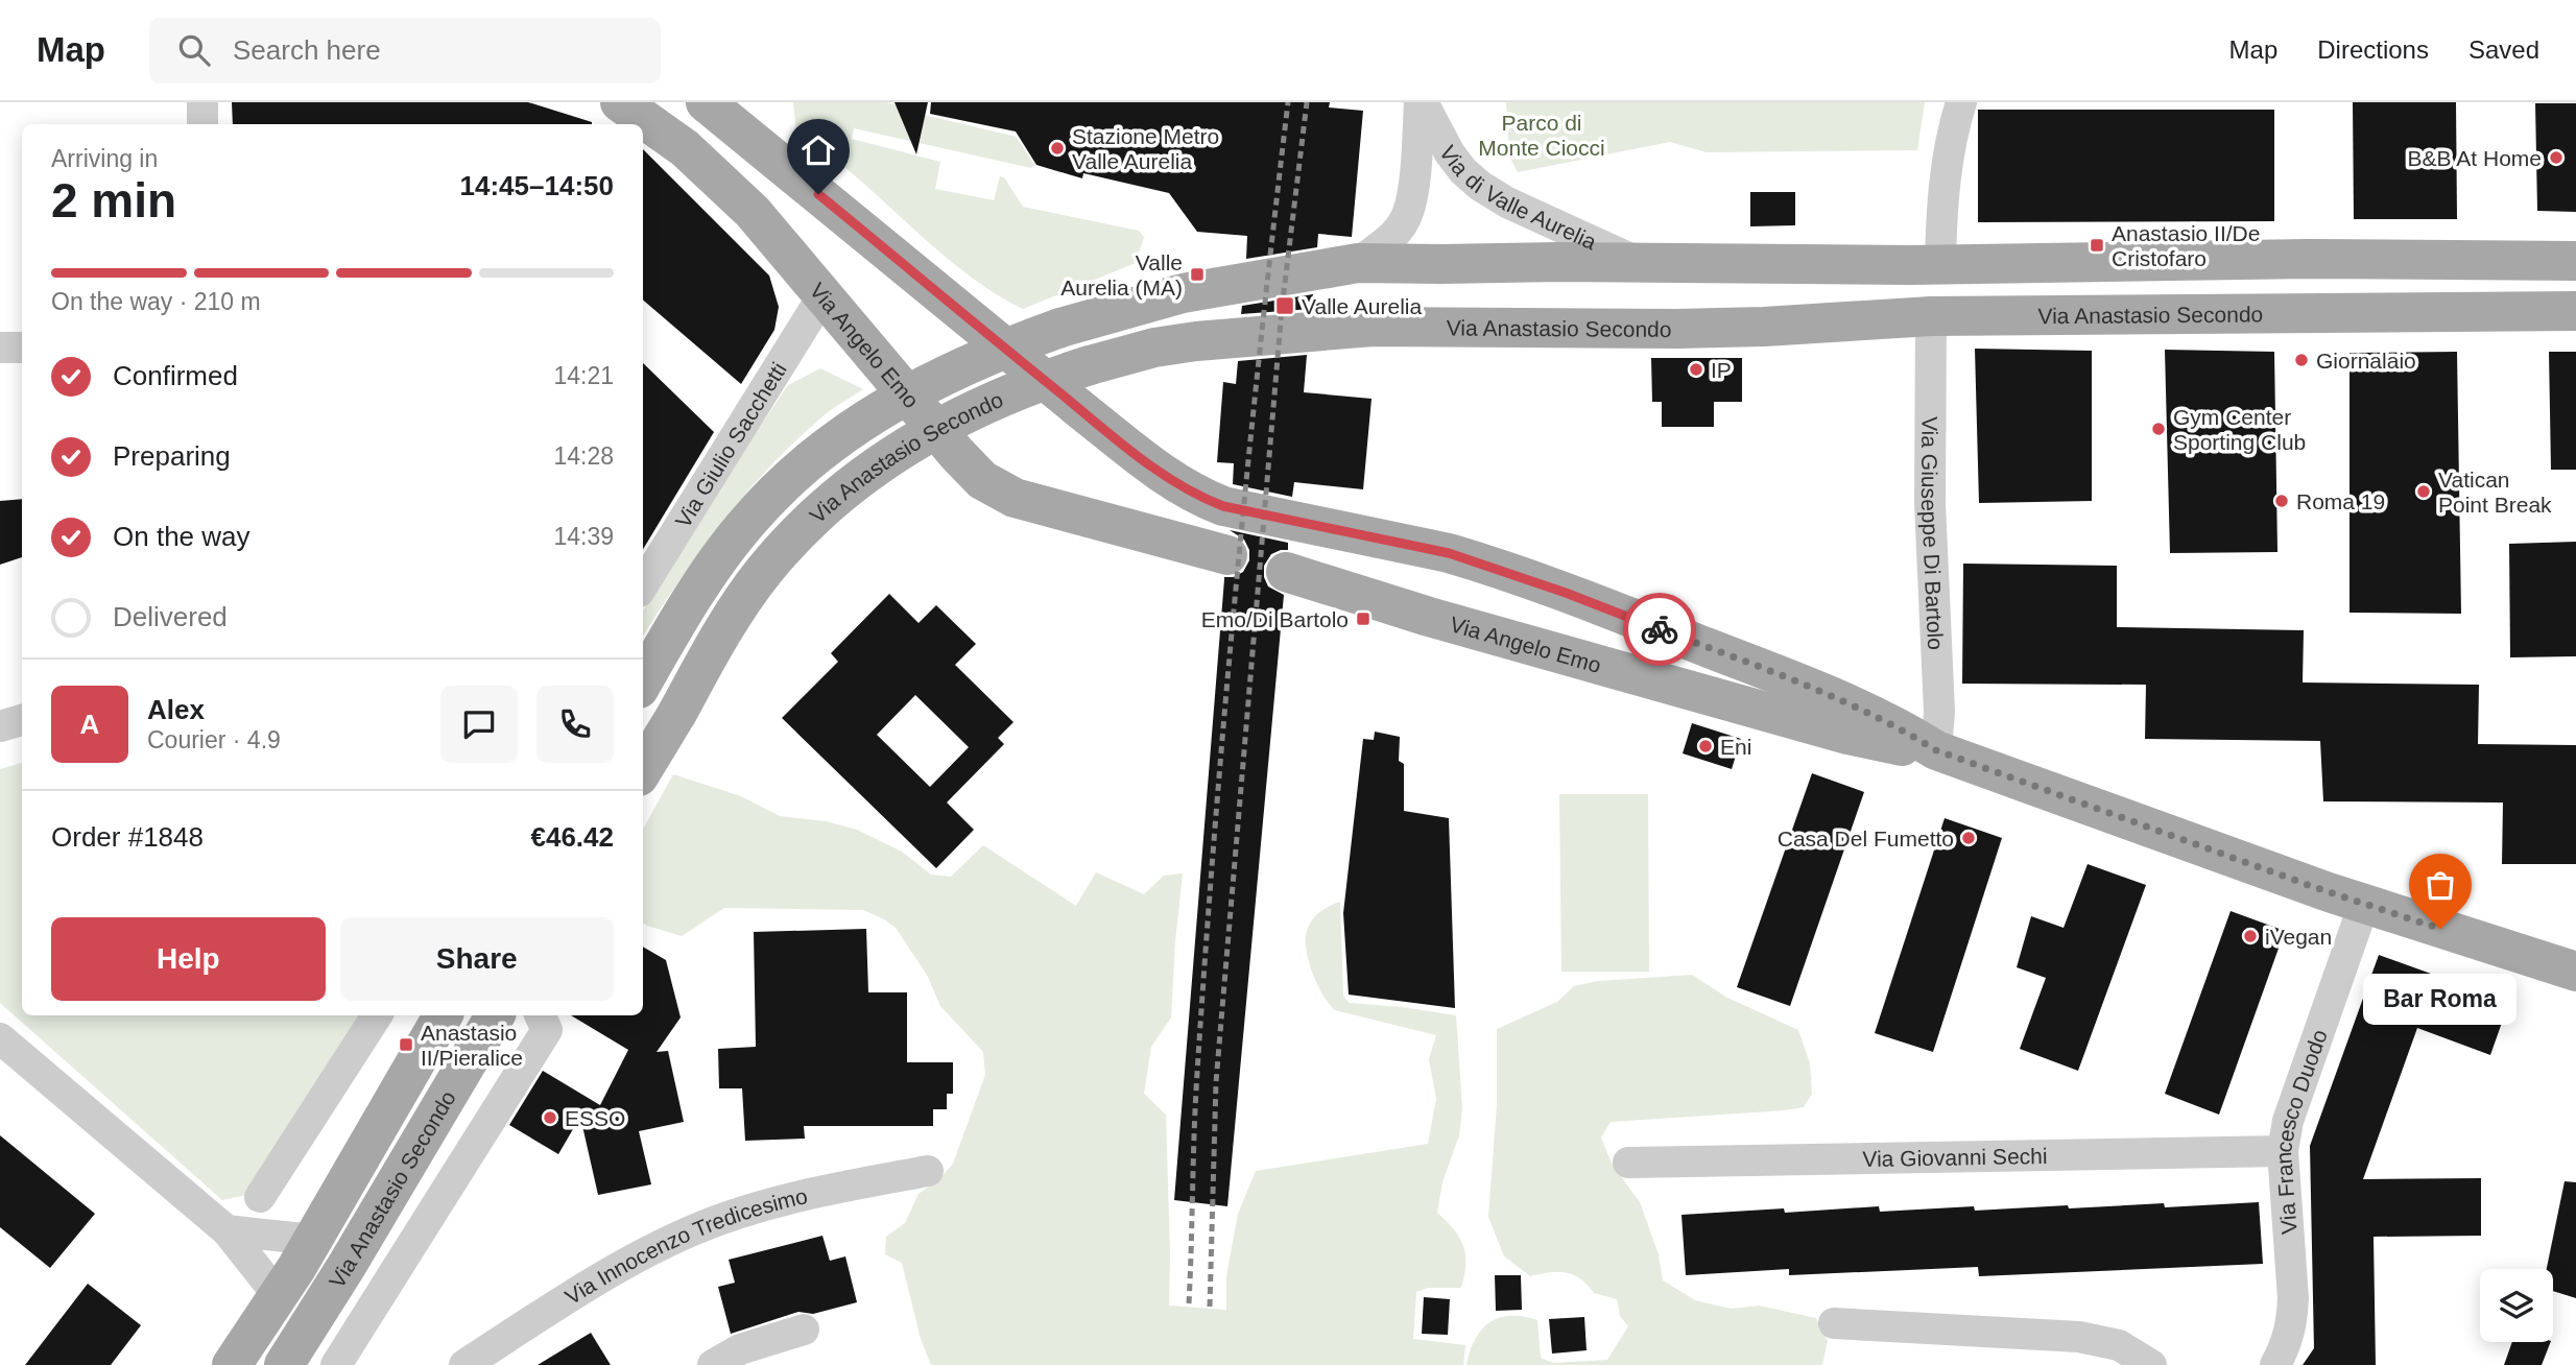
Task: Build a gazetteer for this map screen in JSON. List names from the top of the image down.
{
  "streets": {
    "main road": ["Via Anastasio Secondo", "Via Angelo Emo"],
    "street": [
      "Via di Valle Aurelia",
      "Via Giulio Sacchetti",
      "Via Giuseppe Di Bartolo",
      "Via Francesco Duodo",
      "Via Giovanni Sechi",
      "Via Innocenzo Tredicesimo"
    ]
  },
  "crossings": [
    ["Via di Valle Aurelia", "Via Anastasio Secondo"],
    ["Via Anastasio Secondo", "Via Giuseppe Di Bartolo"],
    ["Via Angelo Emo", "Via Giulio Sacchetti"],
    ["Via Angelo Emo", "Via Giuseppe Di Bartolo"],
    ["Via Angelo Emo", "Via Francesco Duodo"],
    ["Via Francesco Duodo", "Via Giovanni Sechi"]
  ],
  "parks": ["Parco di Monte Ciocci"],
  "places": {
    "other": [
      "Stazione Metro Valle Aurelia",
      "B&B At Home",
      "Giornalaio",
      "IP",
      "Gym Center Sporting Club",
      "Vatican Point Break",
      "Roma 19",
      "Eni",
      "Casa Del Fumetto",
      "Bar Roma",
      "iVegan",
      "ESSO"
    ],
    "transit": [
      "Anastasio II/De Cristofaro",
      "Valle Aurelia (MA)",
      "Valle Aurelia",
      "Emo/Di Bartolo",
      "Anastasio II/Pieralice"
    ]
  },
  "page": {
    "header": "Map",
    "search": "Search here",
    "nav": ["Map", "Directions", "Saved"],
    "heading": ["2 min", "Arriving in", "14:45–14:50"],
    "panel": [
      "Alex",
      "Courier · 4.9",
      "Order #1848",
      "€46.42"
    ],
    "bar": "On the way · 210 m",
    "list": [
      ["Confirmed", "14:21"],
      ["Preparing", "14:28"],
      ["On the way", "14:39"],
      "Delivered"
    ],
    "round": "A",
    "buttons": ["Help", "Share"],
    "bubble": "Bar Roma"
  }
}
